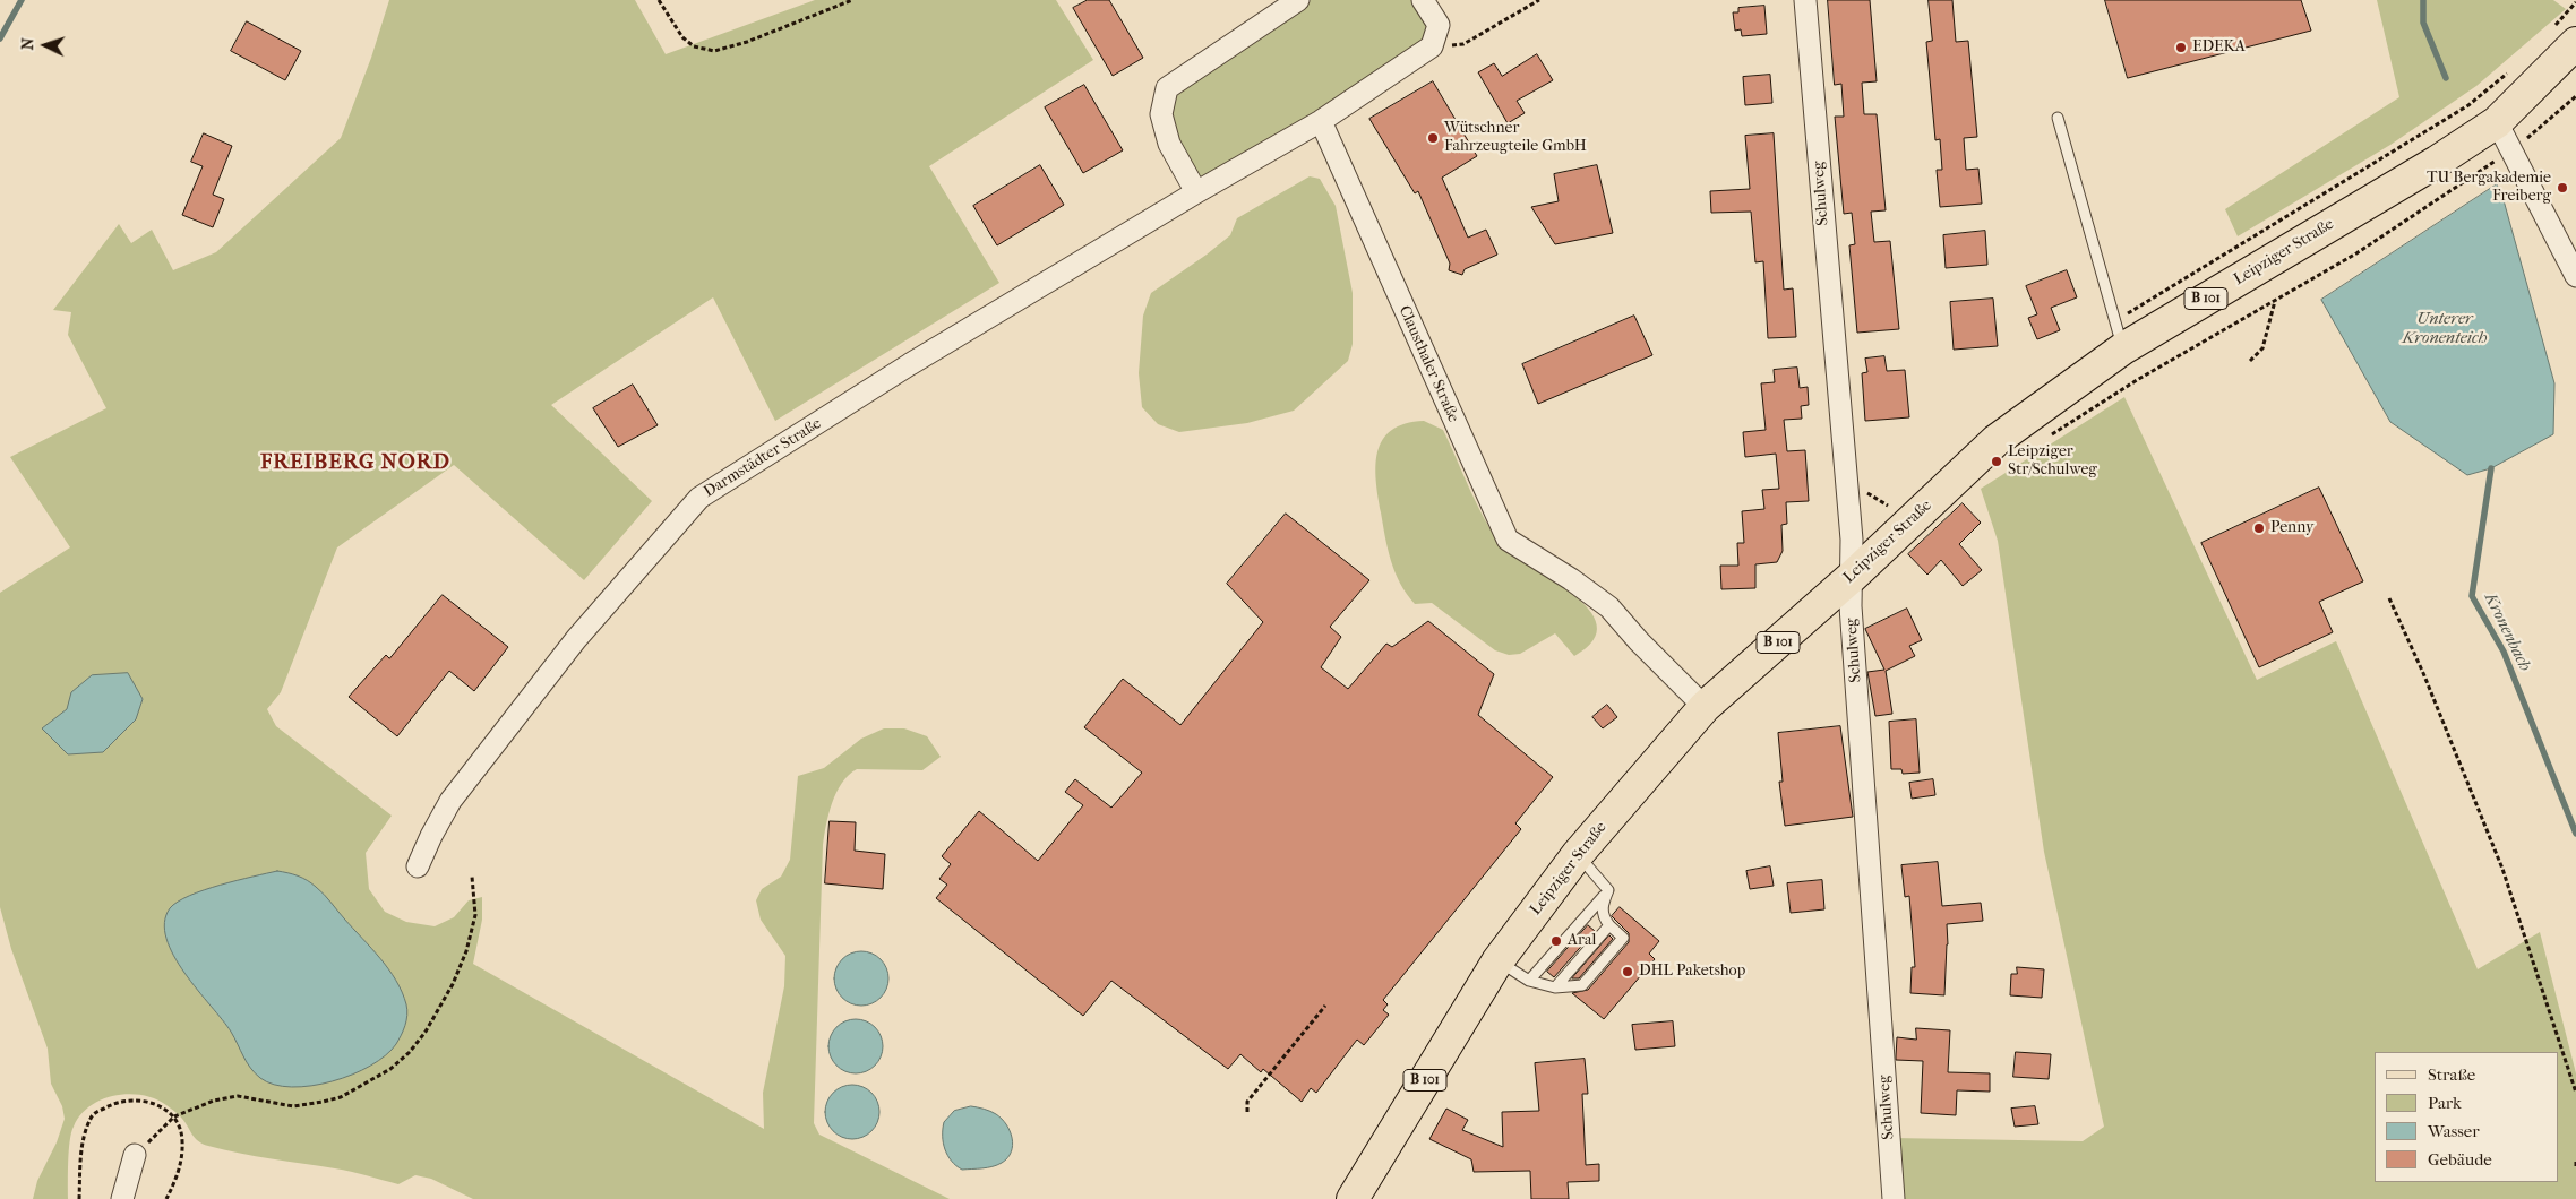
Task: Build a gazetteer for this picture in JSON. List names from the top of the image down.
{
  "streets": {
    "main road": ["Leipziger Straße", "B 101"],
    "street": ["Schulweg", "Clausthaler Straße", "Darmstädter Straße"]
  },
  "crossings": [
    ["Schulweg", "Leipziger Straße"],
    ["Leipziger Straße", "Clausthaler Straße"],
    ["Clausthaler Straße", "Darmstädter Straße"]
  ],
  "districts": ["FREIBERG NORD"],
  "water": ["Unterer Kronenteich", "Kronenbach"],
  "places": [
    "EDEKA",
    "Wütschner Fahrzeugteile GmbH",
    "TU Bergakademie Freiberg",
    "Leipziger Str/Schulweg",
    "Penny",
    "Aral",
    "DHL Paketshop"
  ],
  "legend": [
    "Straße",
    "Park",
    "Wasser",
    "Gebäude"
  ],
  "north": "left"
}
